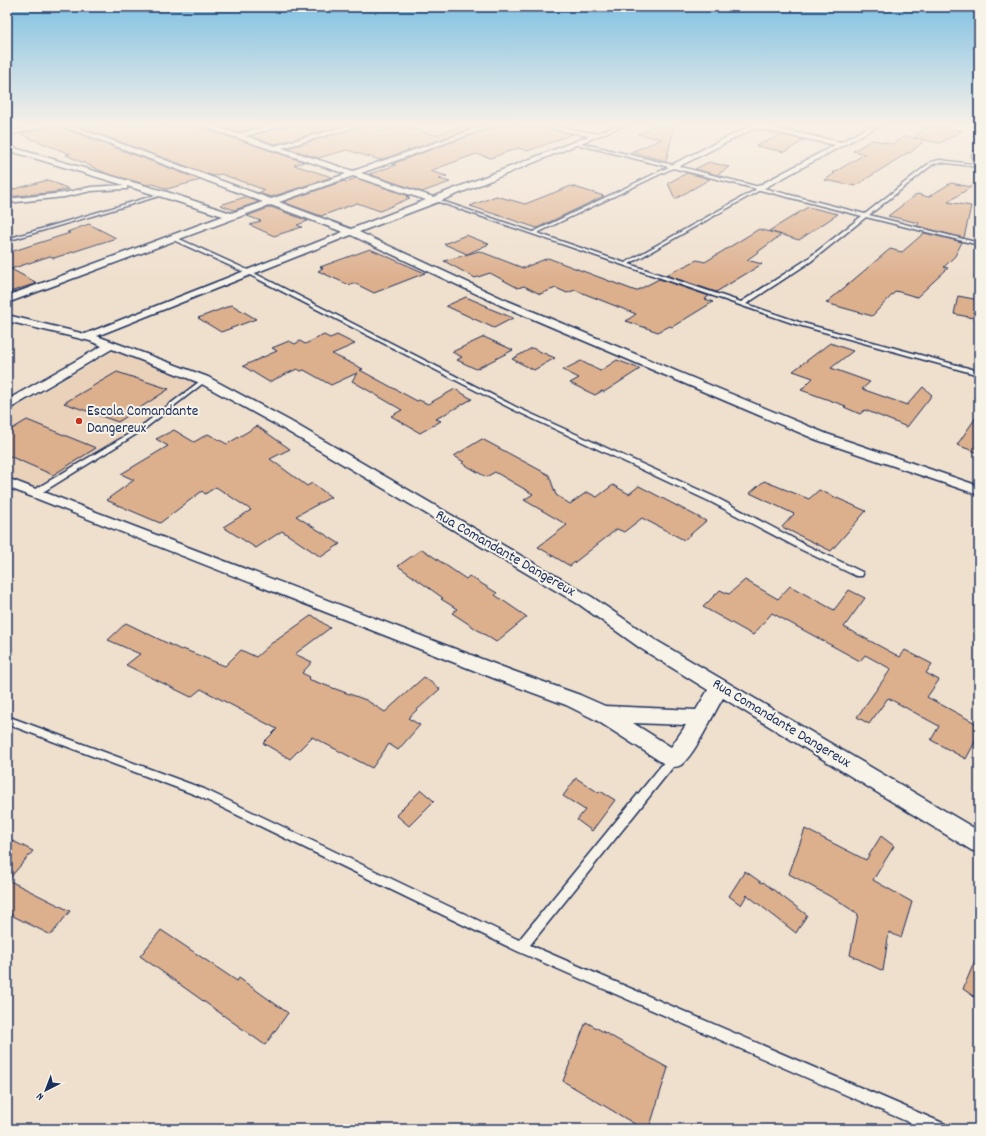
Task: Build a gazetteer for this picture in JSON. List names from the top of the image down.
{
  "streets": {
    "street": ["Rua Comandante Dangereux"]
  },
  "places": ["Escola Comandante Dangereux"],
  "north": "bottom left"
}
